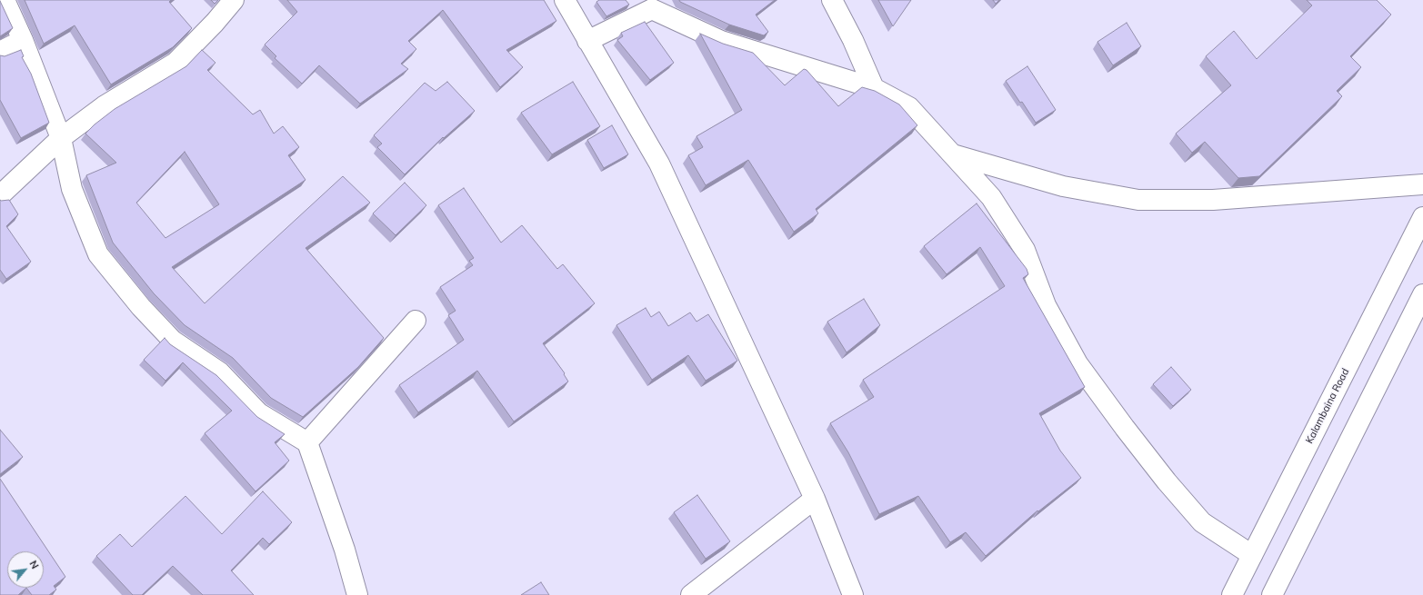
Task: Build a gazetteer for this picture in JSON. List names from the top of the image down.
{
  "streets": {
    "street": ["Kalambaina Road"]
  },
  "north": "top right"
}
